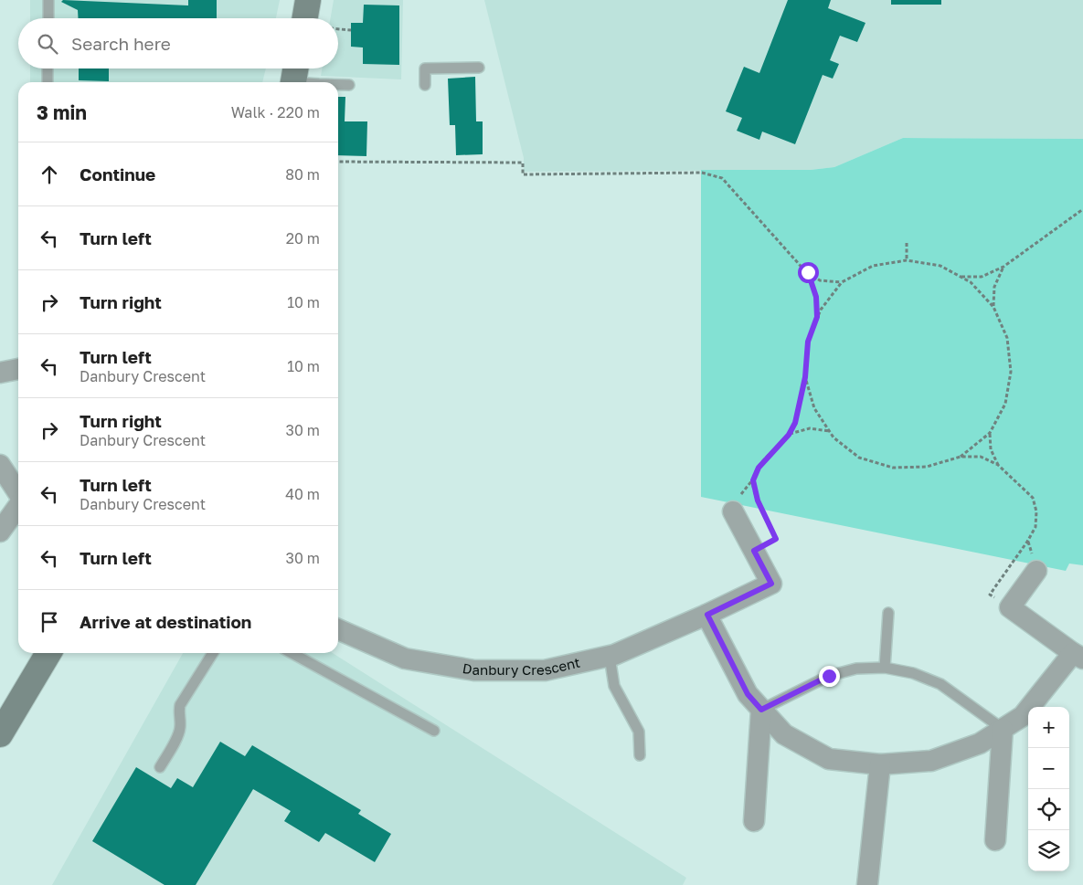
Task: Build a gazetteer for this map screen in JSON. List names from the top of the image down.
{
  "streets": {
    "street": ["Danbury Crescent"]
  },
  "page": {
    "search": "Search here",
    "heading": ["3 min", "Walk · 220 m"],
    "list": [
      ["Continue", "80 m"],
      ["Turn left", "20 m"],
      ["Turn right", "10 m"],
      ["Turn left", "Danbury Crescent", "10 m"],
      ["Turn right", "Danbury Crescent", "30 m"],
      ["Turn left", "Danbury Crescent", "40 m"],
      ["Turn left", "30 m"],
      "Arrive at destination"
    ],
    "map_buttons": ["+", "−"]
  }
}
